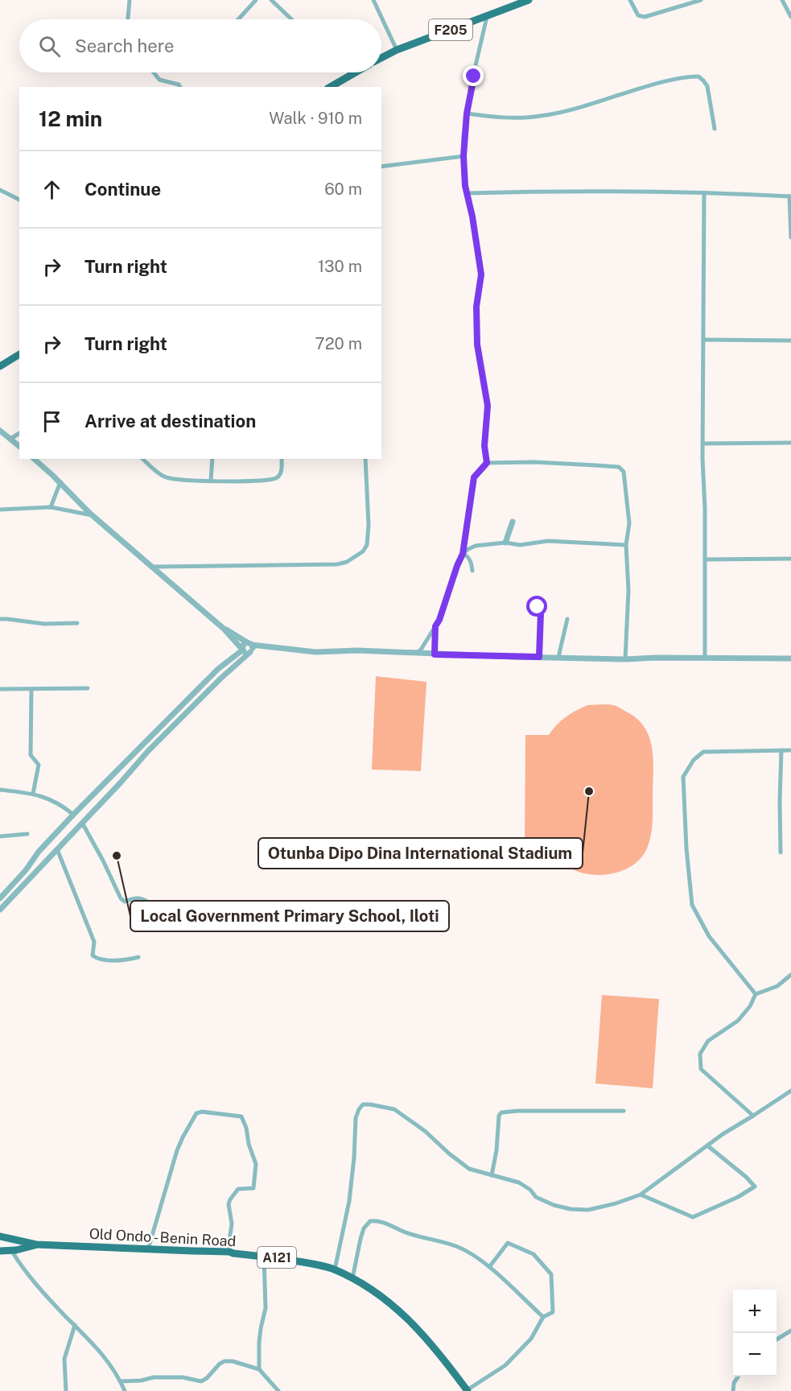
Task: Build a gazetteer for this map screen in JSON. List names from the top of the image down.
{
  "streets": {
    "main road": ["F205", "Old Ondo - Benin Road", "A121"]
  },
  "places": ["Otunba Dipo Dina International Stadium", "Local Government Primary School, Iloti"],
  "page": {
    "search": "Search here",
    "heading": ["12 min", "Walk · 910 m"],
    "list": [
      ["Continue", "60 m"],
      ["Turn right", "130 m"],
      ["Turn right", "720 m"],
      "Arrive at destination"
    ],
    "map_buttons": ["+", "−"]
  }
}
